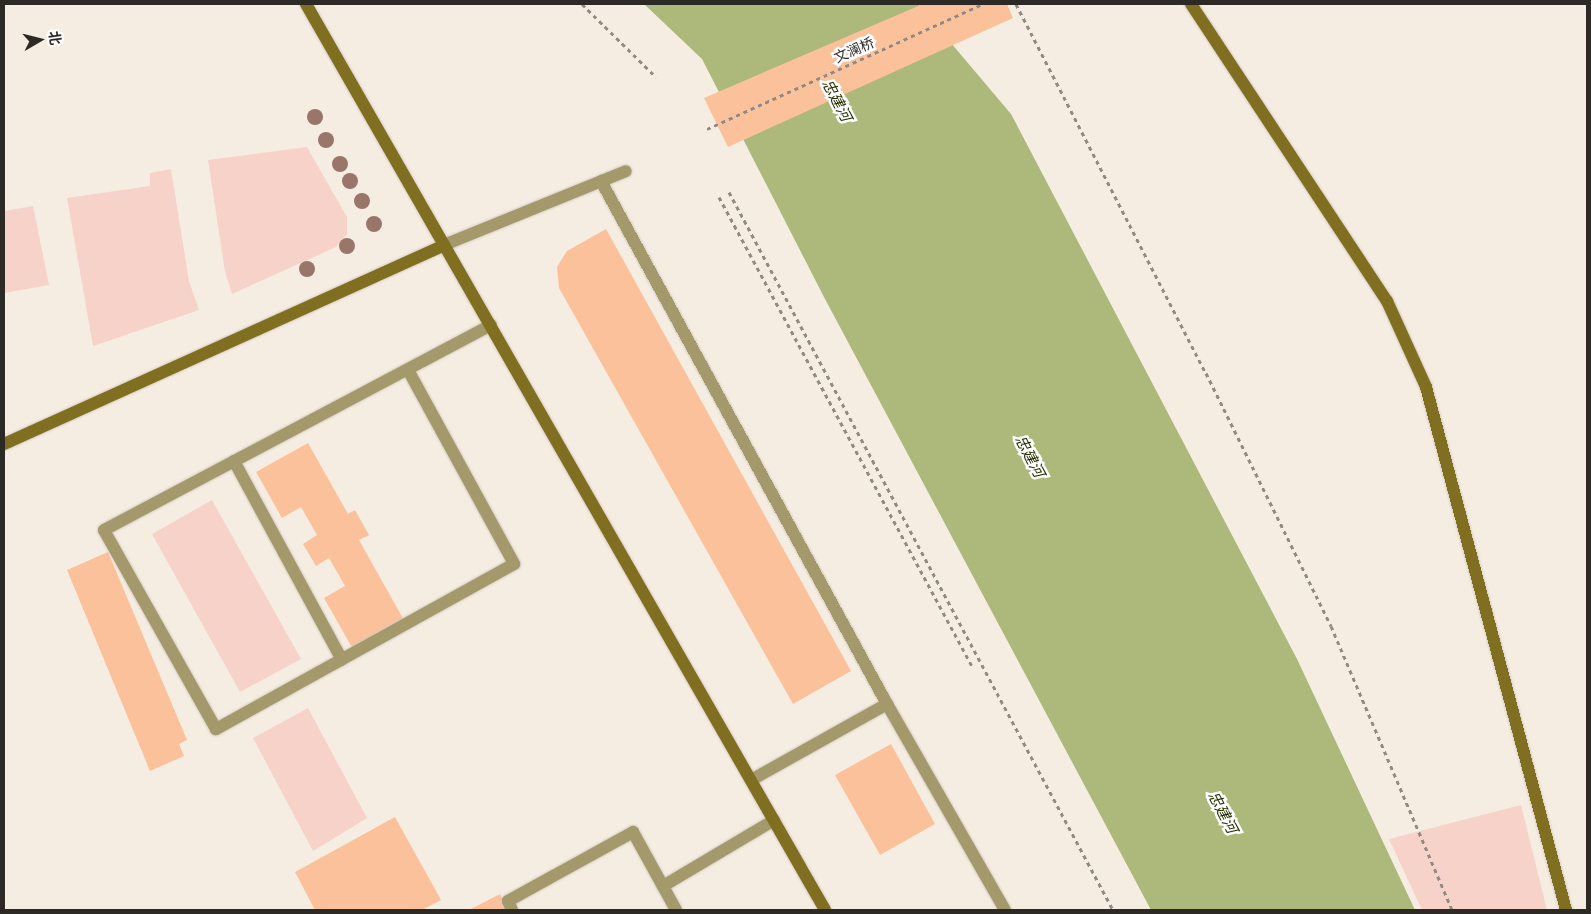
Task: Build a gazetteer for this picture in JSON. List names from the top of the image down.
{
  "streets": {
    "path": ["文澜桥"]
  },
  "water": ["忠建河"],
  "north": "right"
}
